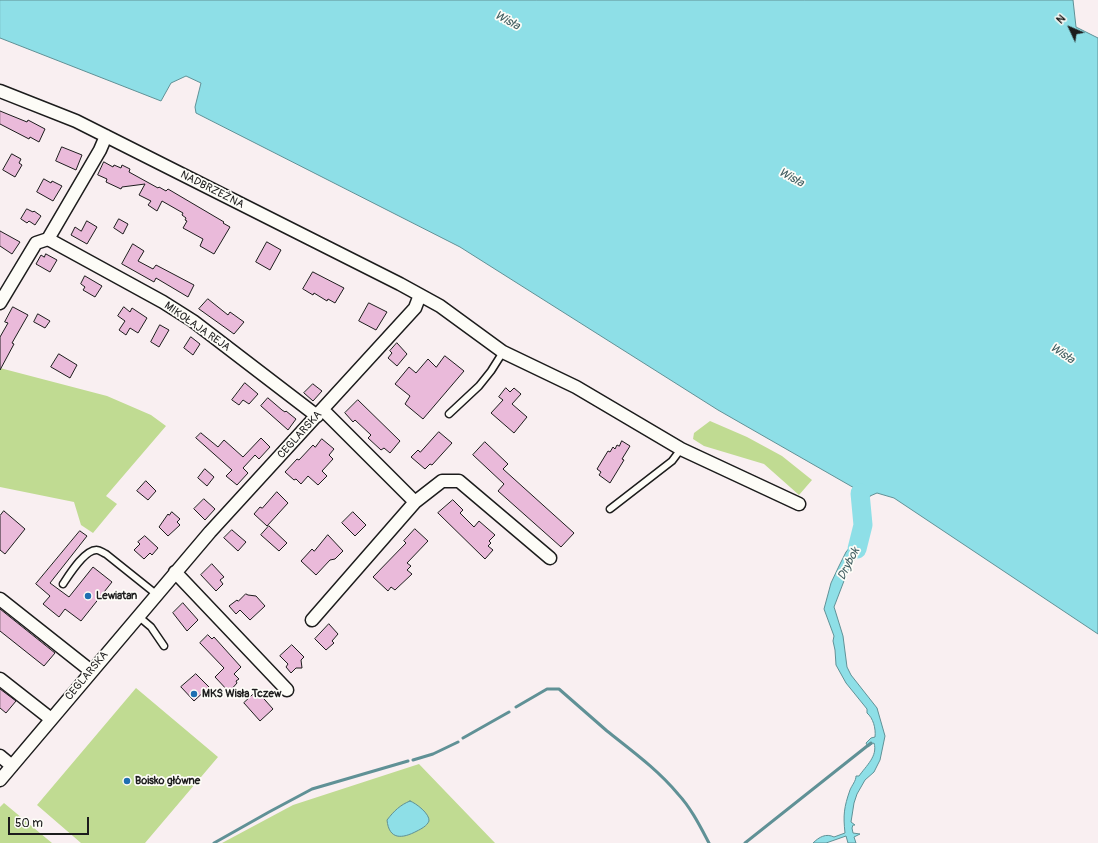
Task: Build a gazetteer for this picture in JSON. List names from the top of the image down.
{
  "streets": {
    "street": ["NADBRZEŻNA", "MIKOŁAJA REJA", "CEGLARSKA"]
  },
  "crossings": [
    ["NADBRZEŻNA", "CEGLARSKA"],
    ["MIKOŁAJA REJA", "CEGLARSKA"]
  ],
  "water": ["Wisła", "Drybok"],
  "places": ["Lewiatan", "MKS Wisła Tczew", "Boisko główne"],
  "scale_bar": "50 m",
  "north": "top left"
}
